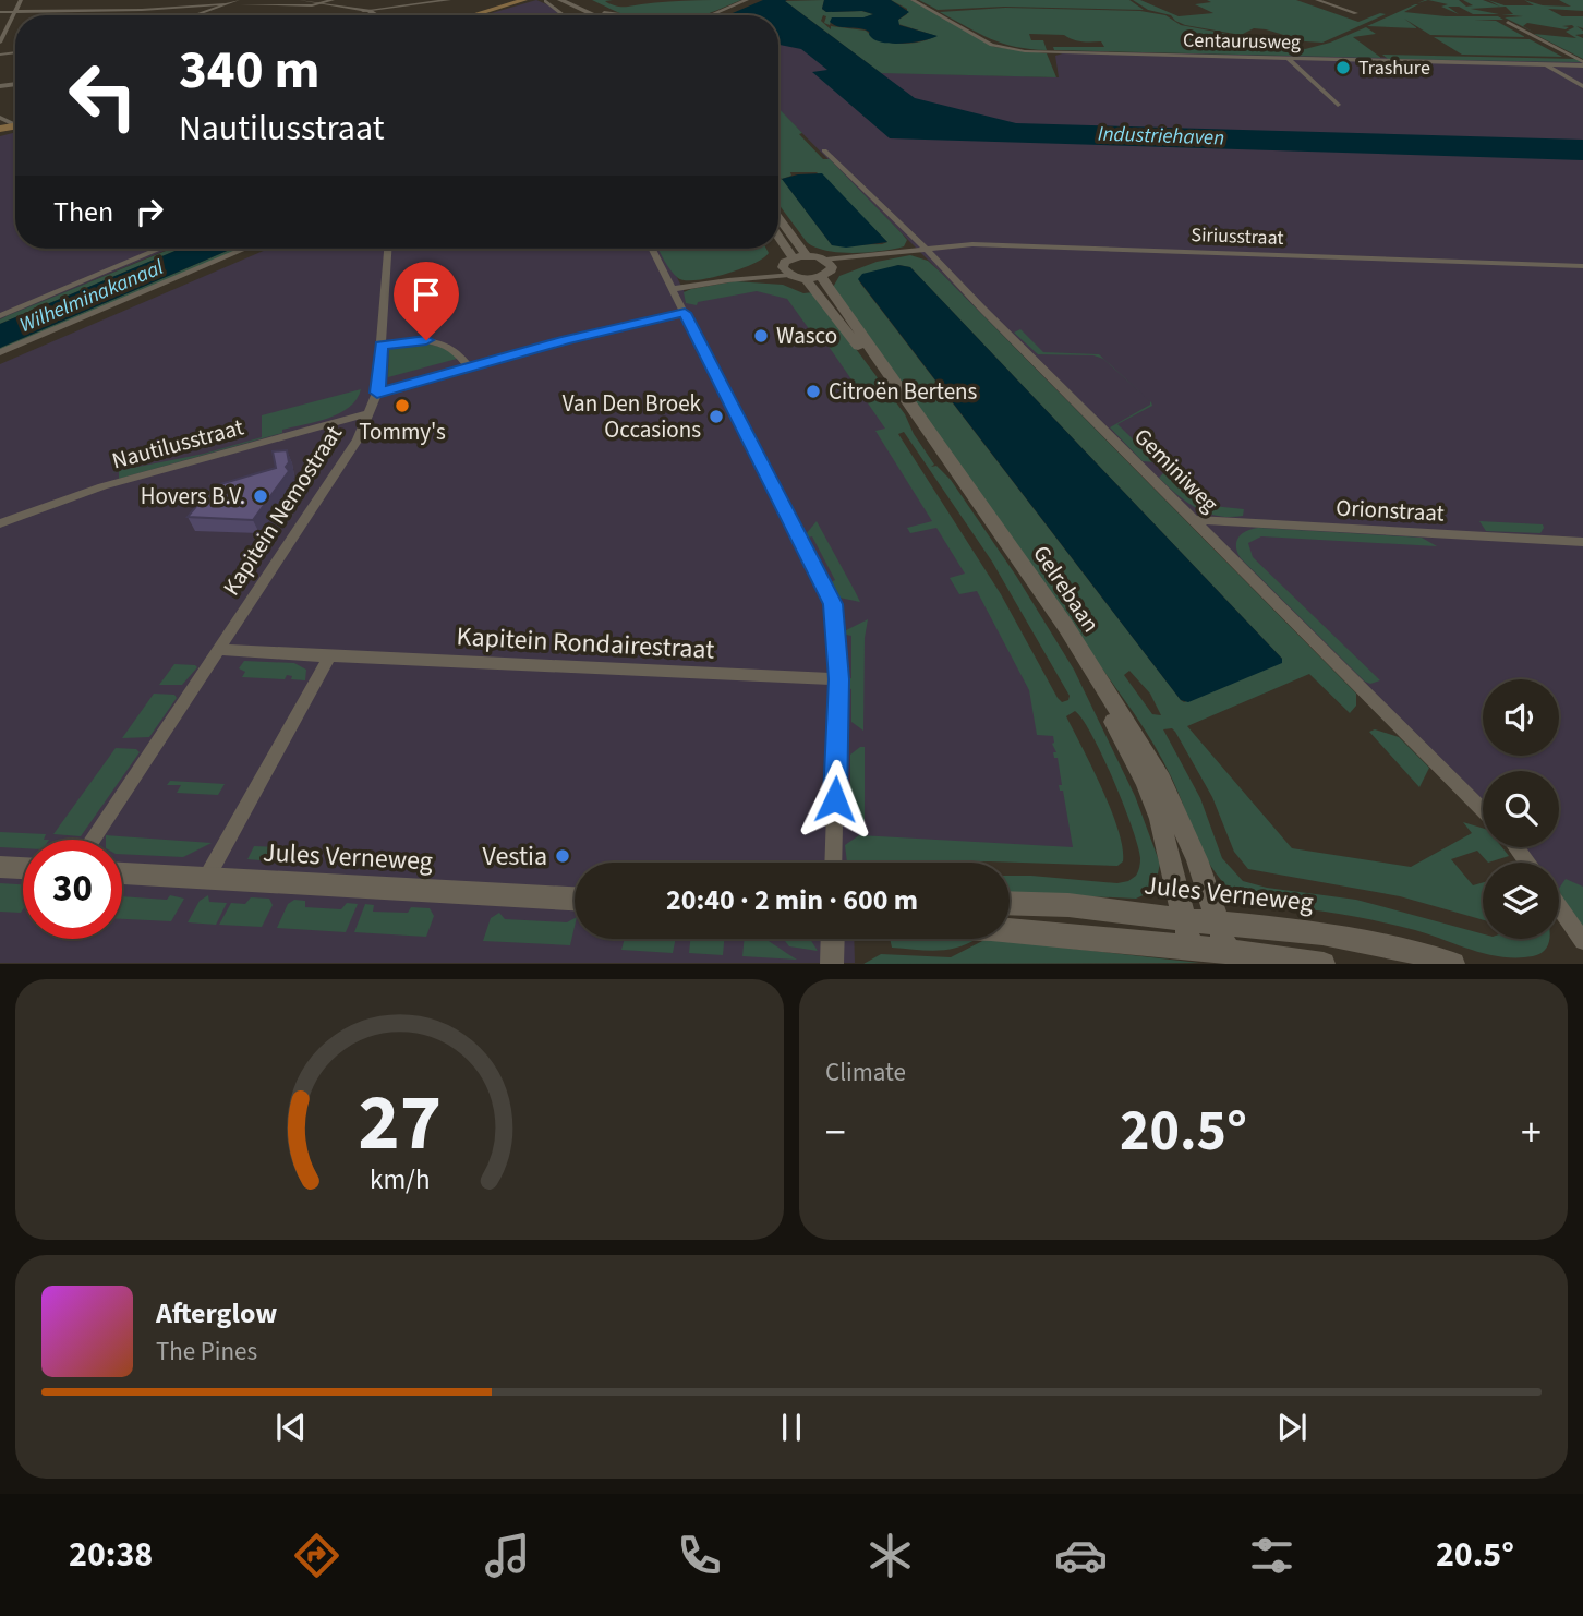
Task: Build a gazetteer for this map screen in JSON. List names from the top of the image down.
{
  "streets": {
    "street": [
      "Centaurusweg",
      "Siriusstraat",
      "Nautilusstraat",
      "Geminiweg",
      "Kapitein Nemostraat",
      "Orionstraat",
      "Gelrebaan",
      "Kapitein Rondairestraat",
      "Jules Verneweg"
    ]
  },
  "crossings": [
    ["Siriusstraat", "Geminiweg"],
    ["Siriusstraat", "Gelrebaan"],
    ["Nautilusstraat", "Kapitein Nemostraat"],
    ["Geminiweg", "Orionstraat"],
    ["Gelrebaan", "Jules Verneweg"]
  ],
  "water": ["Industriehaven", "Wilhelminakanaal"],
  "places": [
    "Trashure",
    "Wasco",
    "Citroën Bertens",
    "Tommy's",
    "Van Den Broek Occasions",
    "Hovers B.V.",
    "Vestia"
  ],
  "page": {
    "turn": ["340 m", "Nautilusstraat"],
    "then": "Then",
    "limit": "30",
    "trip": "20:40 · 2 min · 600 m",
    "tile": "Climate",
    "heat": ["−", "20.5°", "+"],
    "song": ["Afterglow", "The Pines"],
    "tabs": ["20:38", "20.5°"],
    "gauge": ["27", "km/h"]
  }
}
